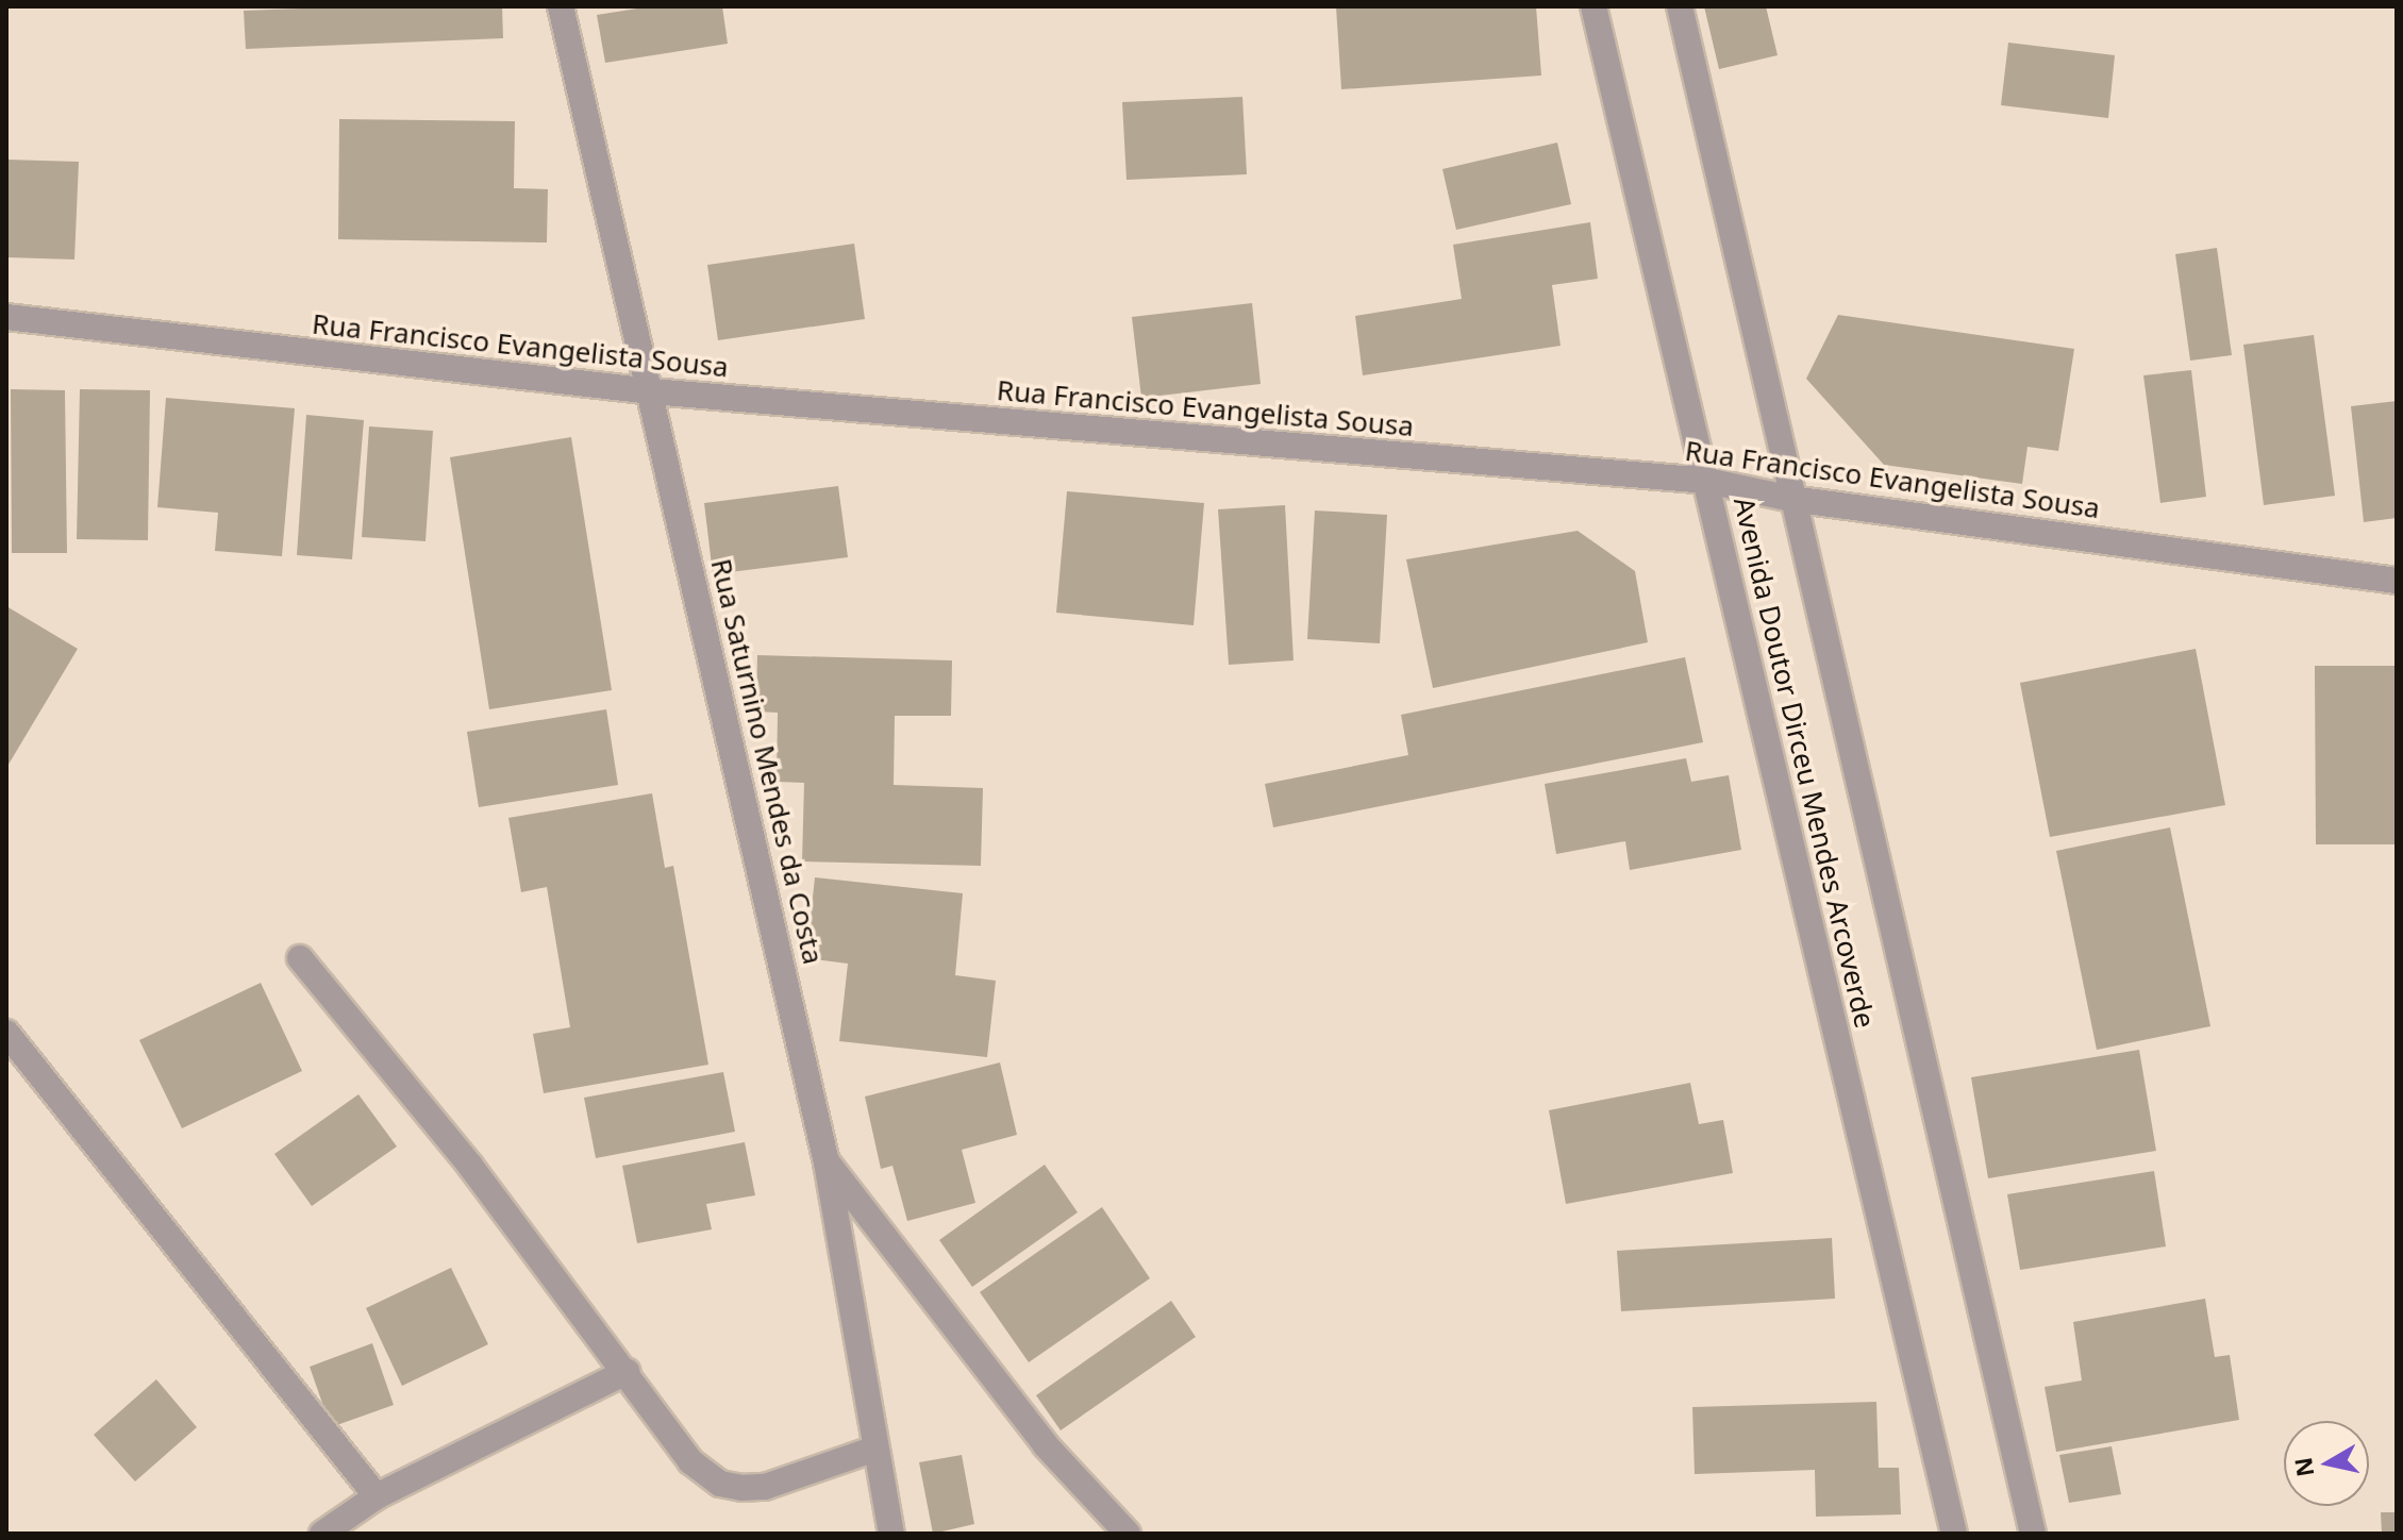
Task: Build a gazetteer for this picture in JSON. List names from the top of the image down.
{
  "streets": {
    "street": ["Rua Francisco Evangelista Sousa", "Rua Saturnino Mendes da Costa", "Avenida Doutor Dirceu Mendes Arcoverde"]
  },
  "crossings": [
    ["Rua Francisco Evangelista Sousa", "Rua Saturnino Mendes da Costa"],
    ["Rua Francisco Evangelista Sousa", "Avenida Doutor Dirceu Mendes Arcoverde"]
  ],
  "north": "left"
}
